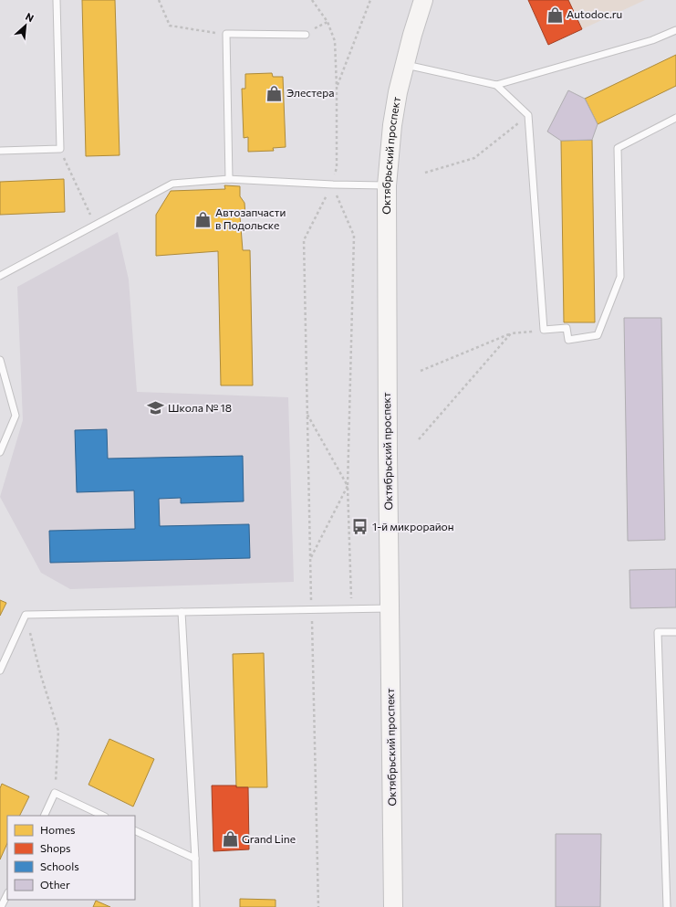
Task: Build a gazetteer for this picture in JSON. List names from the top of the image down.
{
  "streets": {
    "main road": ["Октябрьский проспект"]
  },
  "places": {
    "shop": [
      "Autodoc.ru",
      "Элестера",
      "Автозапчасти в Подольске",
      "Grand Line"
    ],
    "school or university": ["Школа № 18"],
    "bus stop": ["1-й микрорайон"]
  },
  "legend": [
    "Homes",
    "Shops",
    "Schools",
    "Other"
  ],
  "north": "top right"
}
